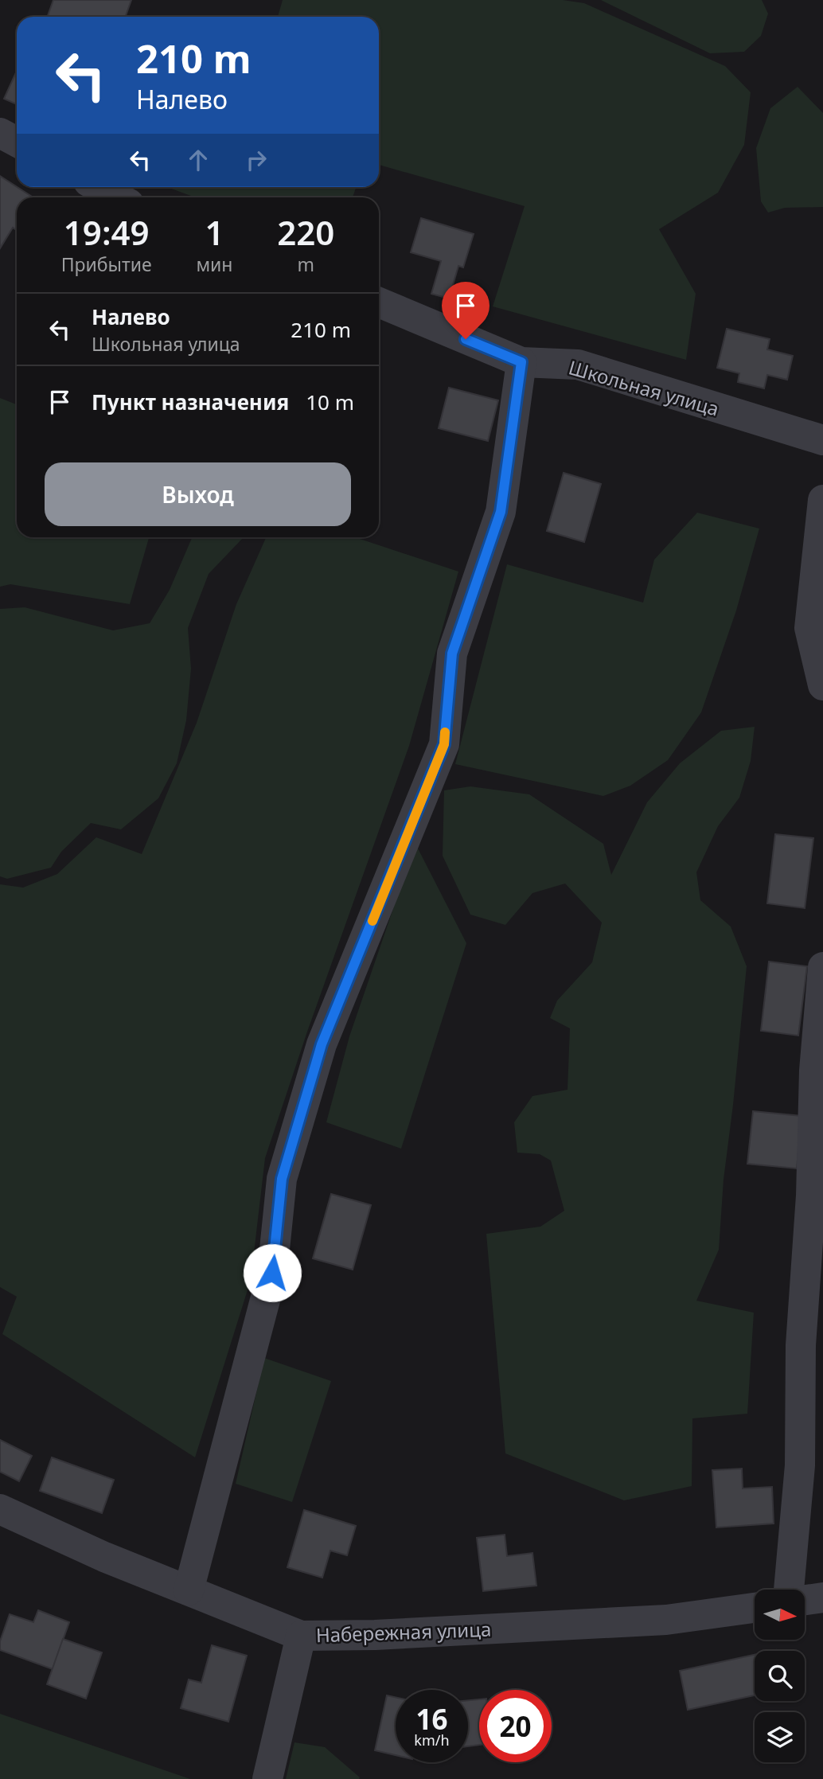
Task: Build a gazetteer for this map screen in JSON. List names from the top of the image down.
{
  "streets": {
    "street": ["Школьная улица", "Набережная улица"]
  },
  "north": "right",
  "page": {
    "turn": ["210 m", "Налево"],
    "eta": [
      "19:49",
      "Прибытие",
      "1",
      "мин",
      "220",
      "m"
    ],
    "list": [
      {
        "name": "Налево",
        "note": "Школьная улица",
        "value": "210 m"
      },
      {
        "name": "Пункт назначения",
        "value": "10 m"
      }
    ],
    "buttons": "Выход",
    "speed": "16 km/h",
    "limit": "20"
  }
}
